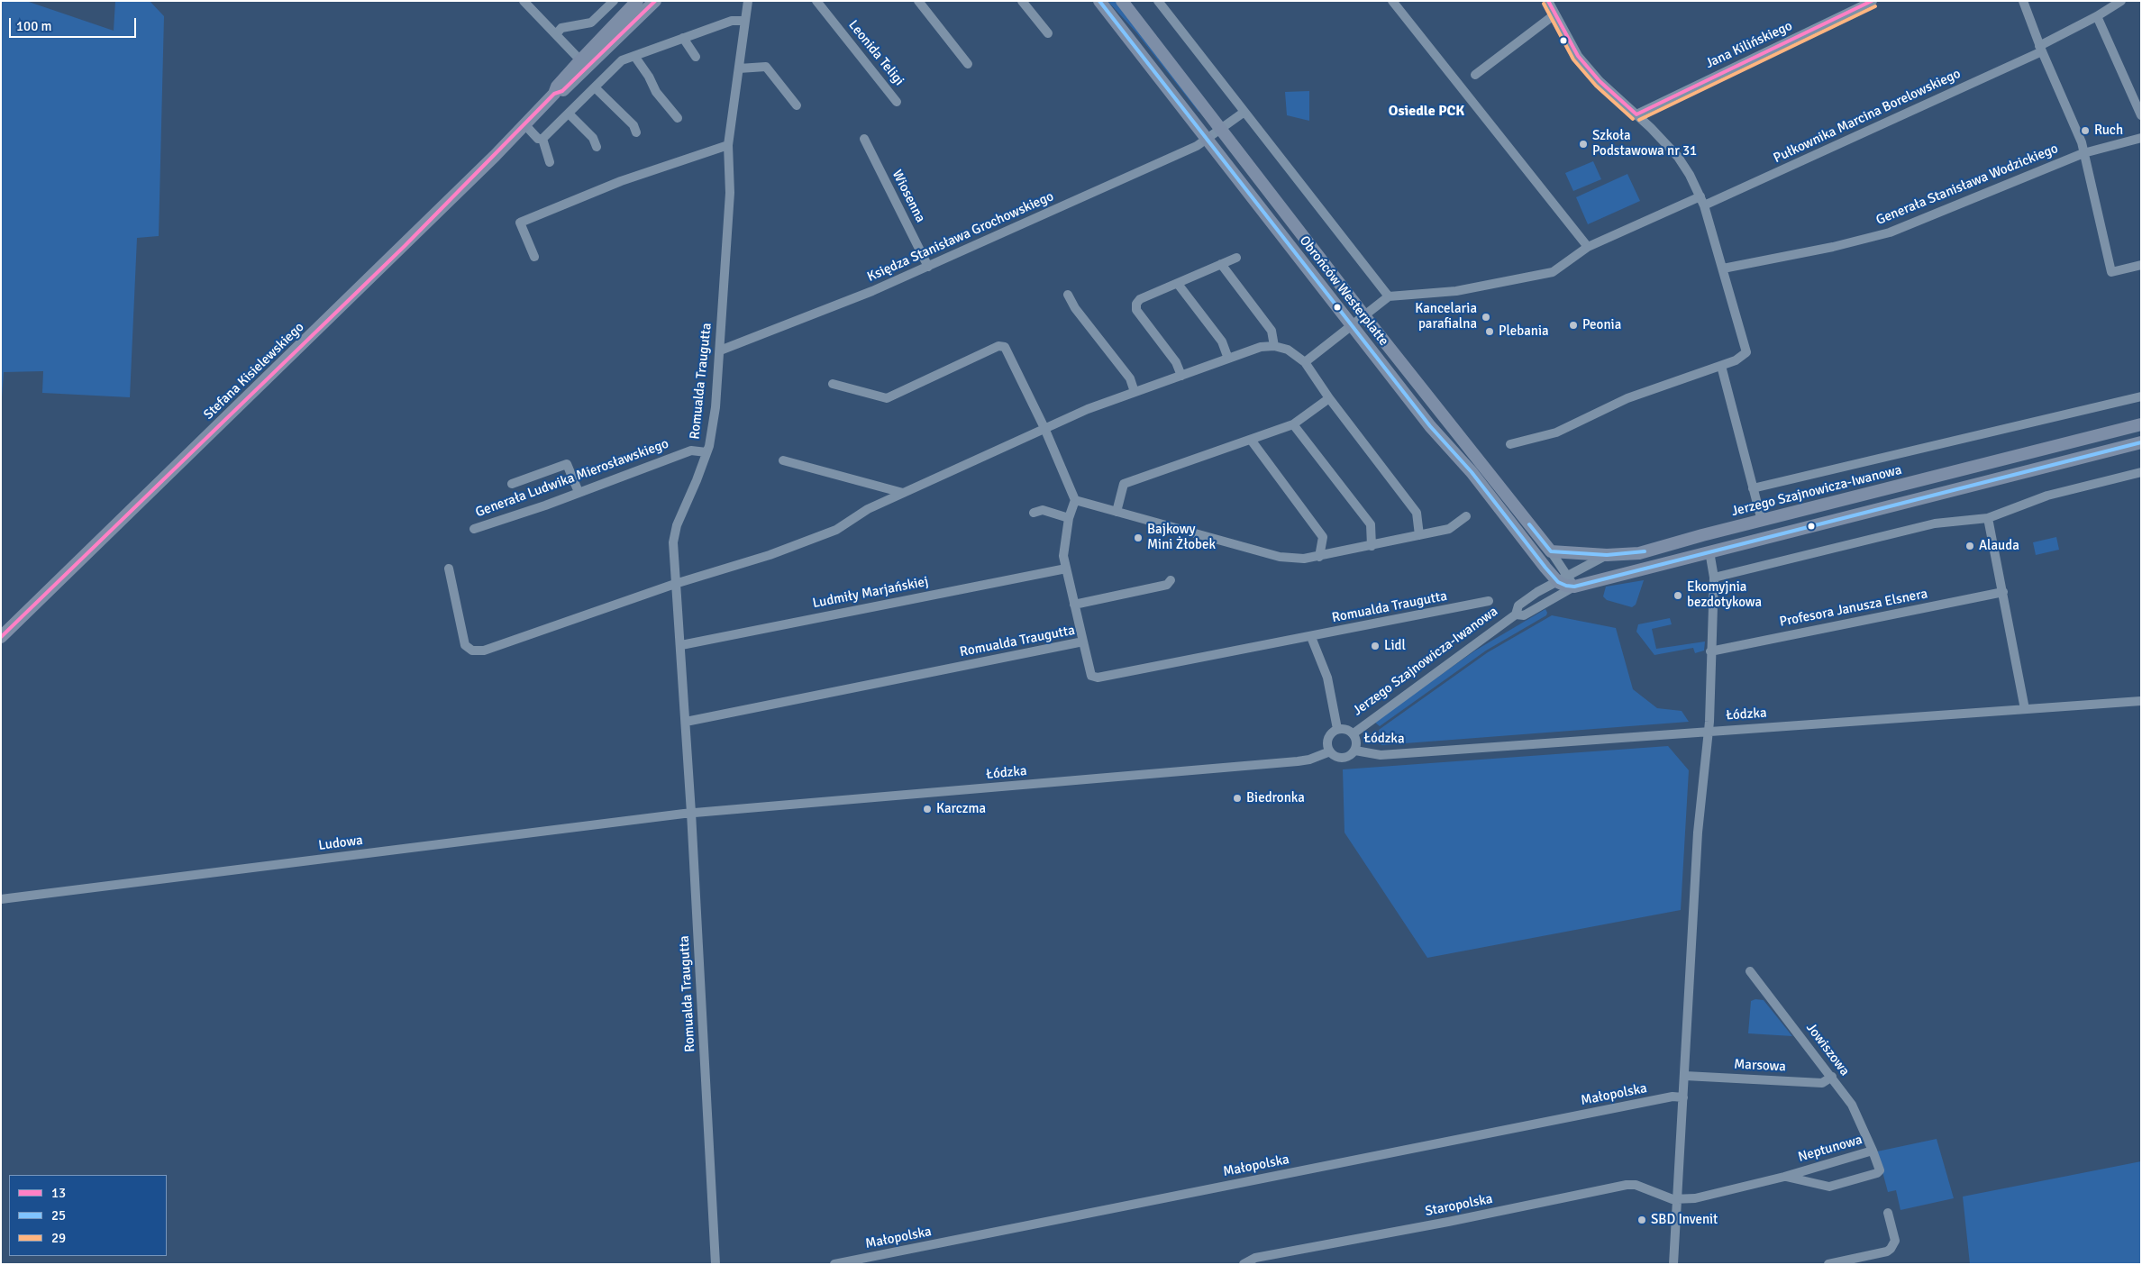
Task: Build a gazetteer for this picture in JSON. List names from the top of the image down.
{
  "streets": {
    "main road": ["Obrońców Westerplatte", "Stefana Kisielewskiego", "Jerzego Szajnowicza-Iwanowa"],
    "street": [
      "Jana Kilińskiego",
      "Leonida Teligi",
      "Pułkownika Marcina Borelowskiego",
      "Generała Stanisława Wodzickiego",
      "Wiosenna",
      "Księdza Stanisława Grochowskiego",
      "Romualda Traugutta",
      "Generała Ludwika Mierosławskiego",
      "Ludmiły Marjańskiej",
      "Profesora Janusza Elsnera",
      "Łódzka",
      "Ludowa",
      "Jowiszowa",
      "Marsowa",
      "Małopolska",
      "Neptunowa",
      "Staropolska"
    ]
  },
  "crossings": [
    ["Wiosenna", "Księdza Stanisława Grochowskiego"],
    ["Księdza Stanisława Grochowskiego", "Obrońców Westerplatte"],
    ["Księdza Stanisława Grochowskiego", "Romualda Traugutta"],
    ["Obrońców Westerplatte", "Jerzego Szajnowicza-Iwanowa"],
    ["Romualda Traugutta", "Generała Ludwika Mierosławskiego"],
    ["Romualda Traugutta", "Ludmiły Marjańskiej"],
    ["Romualda Traugutta", "Łódzka"],
    ["Romualda Traugutta", "Ludowa"],
    ["Jerzego Szajnowicza-Iwanowa", "Łódzka"],
    ["Łódzka", "Ludowa"],
    ["Jowiszowa", "Marsowa"],
    ["Jowiszowa", "Neptunowa"],
    ["Neptunowa", "Staropolska"]
  ],
  "districts": ["Osiedle PCK"],
  "places": [
    "Ruch",
    "Szkoła Podstawowa nr 31",
    "Kancelaria parafialna",
    "Peonia",
    "Plebania",
    "Bajkowy Mini Żłobek",
    "Alauda",
    "Ekomyjnia bezdotykowa",
    "Lidl",
    "Biedronka",
    "Karczma",
    "SBD Invenit"
  ],
  "lines": ["transit line 13", "transit line 25", "transit line 29"],
  "legend": ["13", "25", "29"],
  "scale_bar": "100 m"
}
